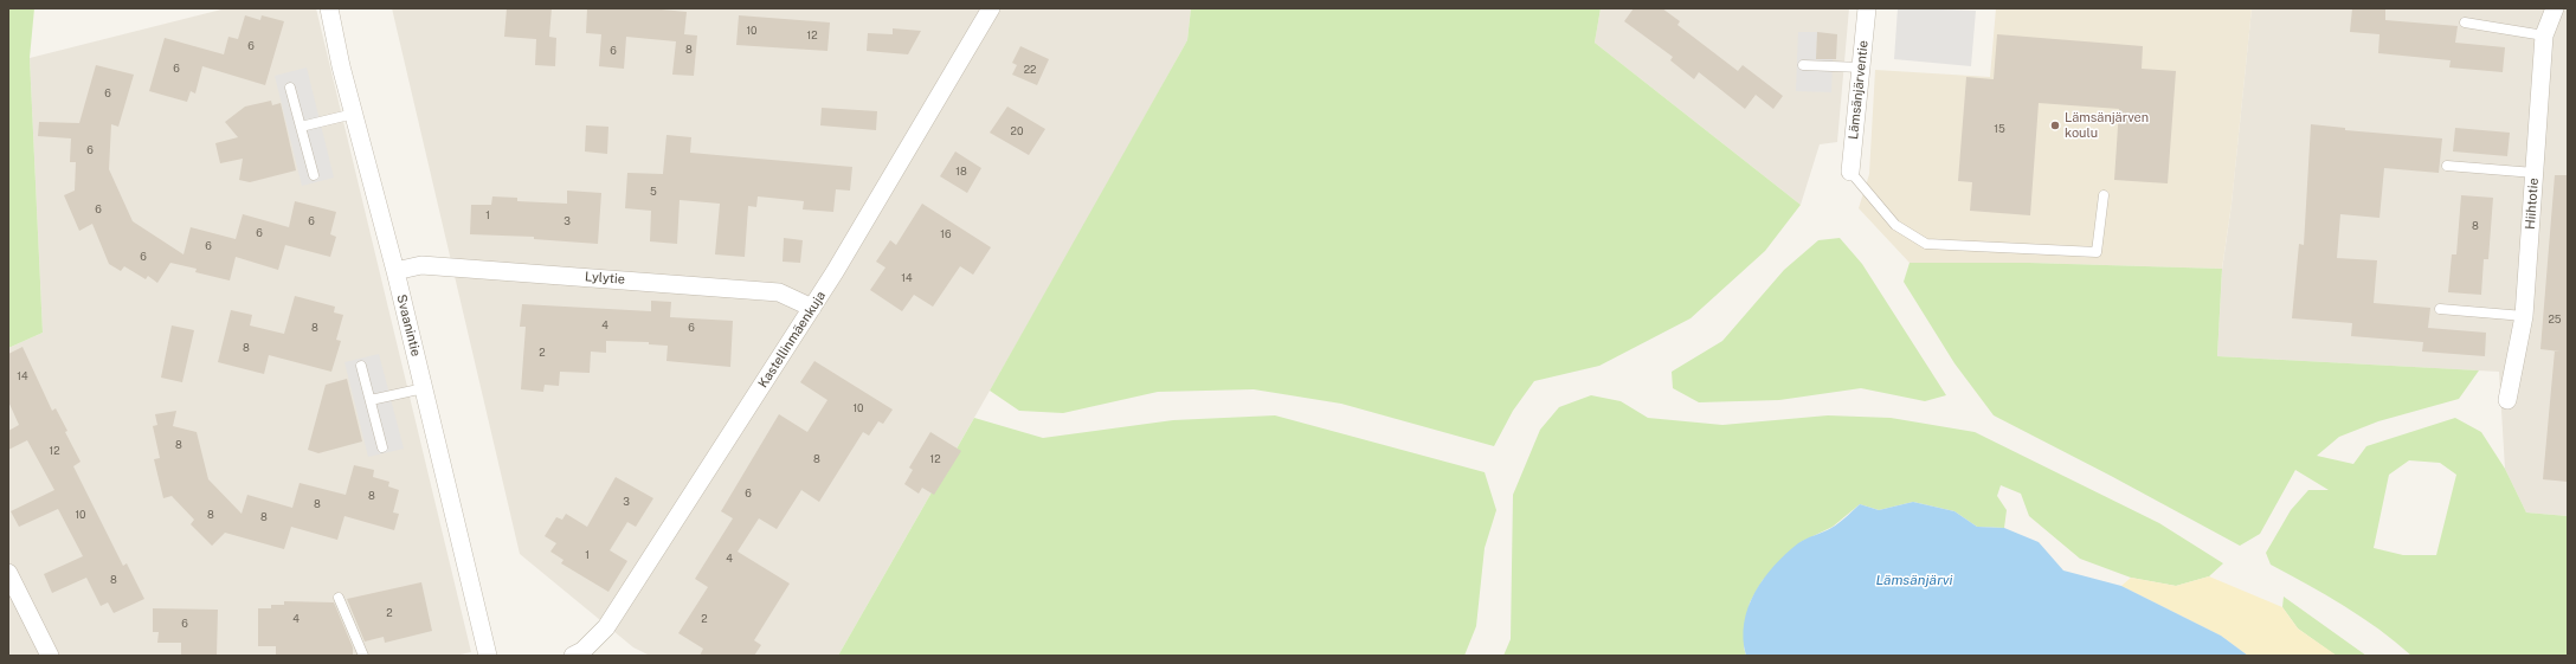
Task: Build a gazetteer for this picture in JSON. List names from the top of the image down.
{
  "streets": {
    "street": [
      "Lämsänjärventie",
      "Hiihtotie",
      "Lylytie",
      "Svaanintie",
      "Kastellinmäenkuja"
    ]
  },
  "crossings": [
    ["Lylytie", "Svaanintie"],
    ["Lylytie", "Kastellinmäenkuja"]
  ],
  "water": ["Lämsänjärvi"],
  "places": ["Lämsänjärven koulu"],
  "house_numbers": [
    "10",
    "12",
    "6",
    "8",
    "6",
    "6",
    "22",
    "6",
    "15",
    "20",
    "6",
    "18",
    "5",
    "6",
    "1",
    "6",
    "3",
    "8",
    "6",
    "16",
    "6",
    "6",
    "14",
    "25",
    "4",
    "8",
    "6",
    "8",
    "2",
    "14",
    "10",
    "8",
    "12",
    "8",
    "12",
    "6",
    "8",
    "3",
    "8",
    "10",
    "8",
    "8",
    "1",
    "4",
    "8",
    "2",
    "4",
    "2",
    "6"
  ]
}
